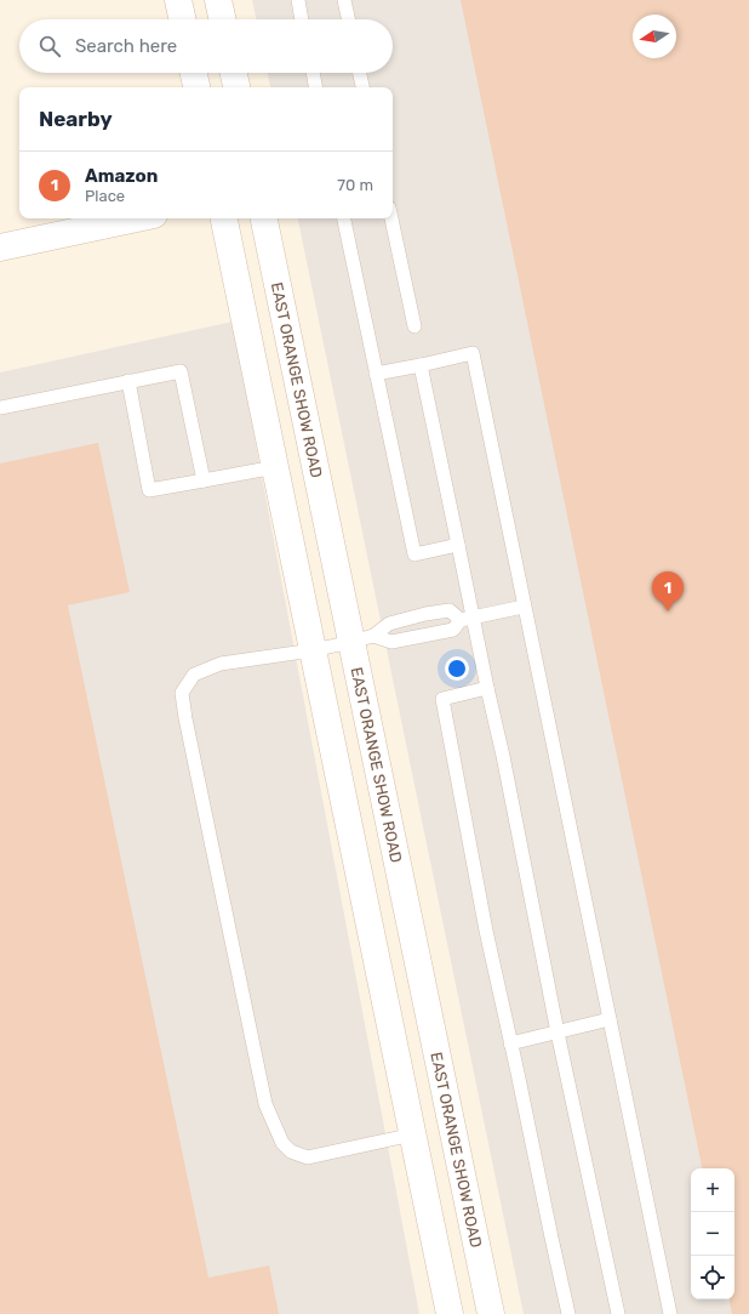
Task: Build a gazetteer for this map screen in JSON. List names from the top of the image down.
{
  "streets": {
    "main road": ["EAST ORANGE SHOW ROAD"]
  },
  "north": "left",
  "page": {
    "search": "Search here",
    "heading": "Nearby",
    "list": [
      {
        "mark": "1",
        "name": "Amazon",
        "note": "Place",
        "value": "70 m"
      }
    ],
    "pins": "1",
    "map_buttons": ["+", "−"]
  }
}
